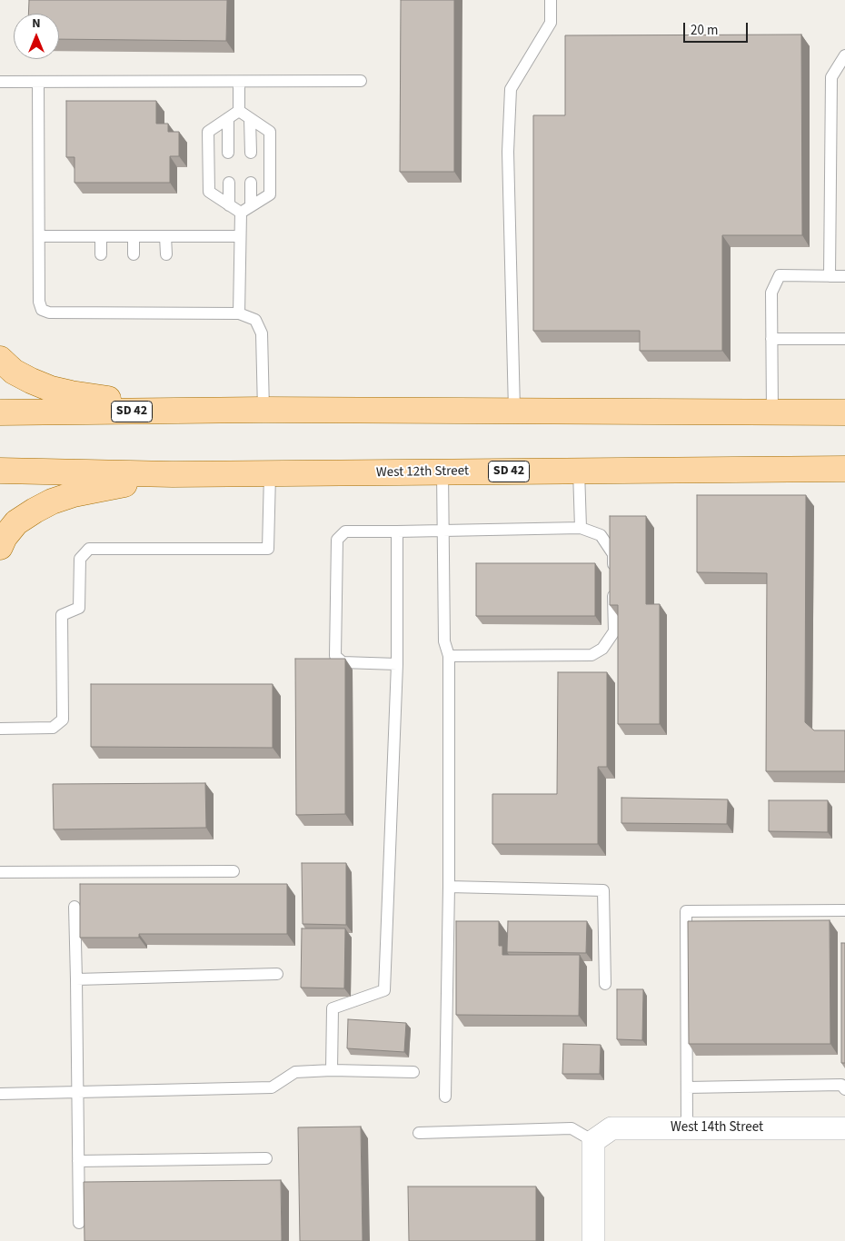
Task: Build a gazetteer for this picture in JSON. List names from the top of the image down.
{
  "streets": {
    "main road": ["SD 42", "West 12th Street"],
    "street": ["West 14th Street"]
  },
  "scale_bar": "20 m",
  "north": "top"
}
